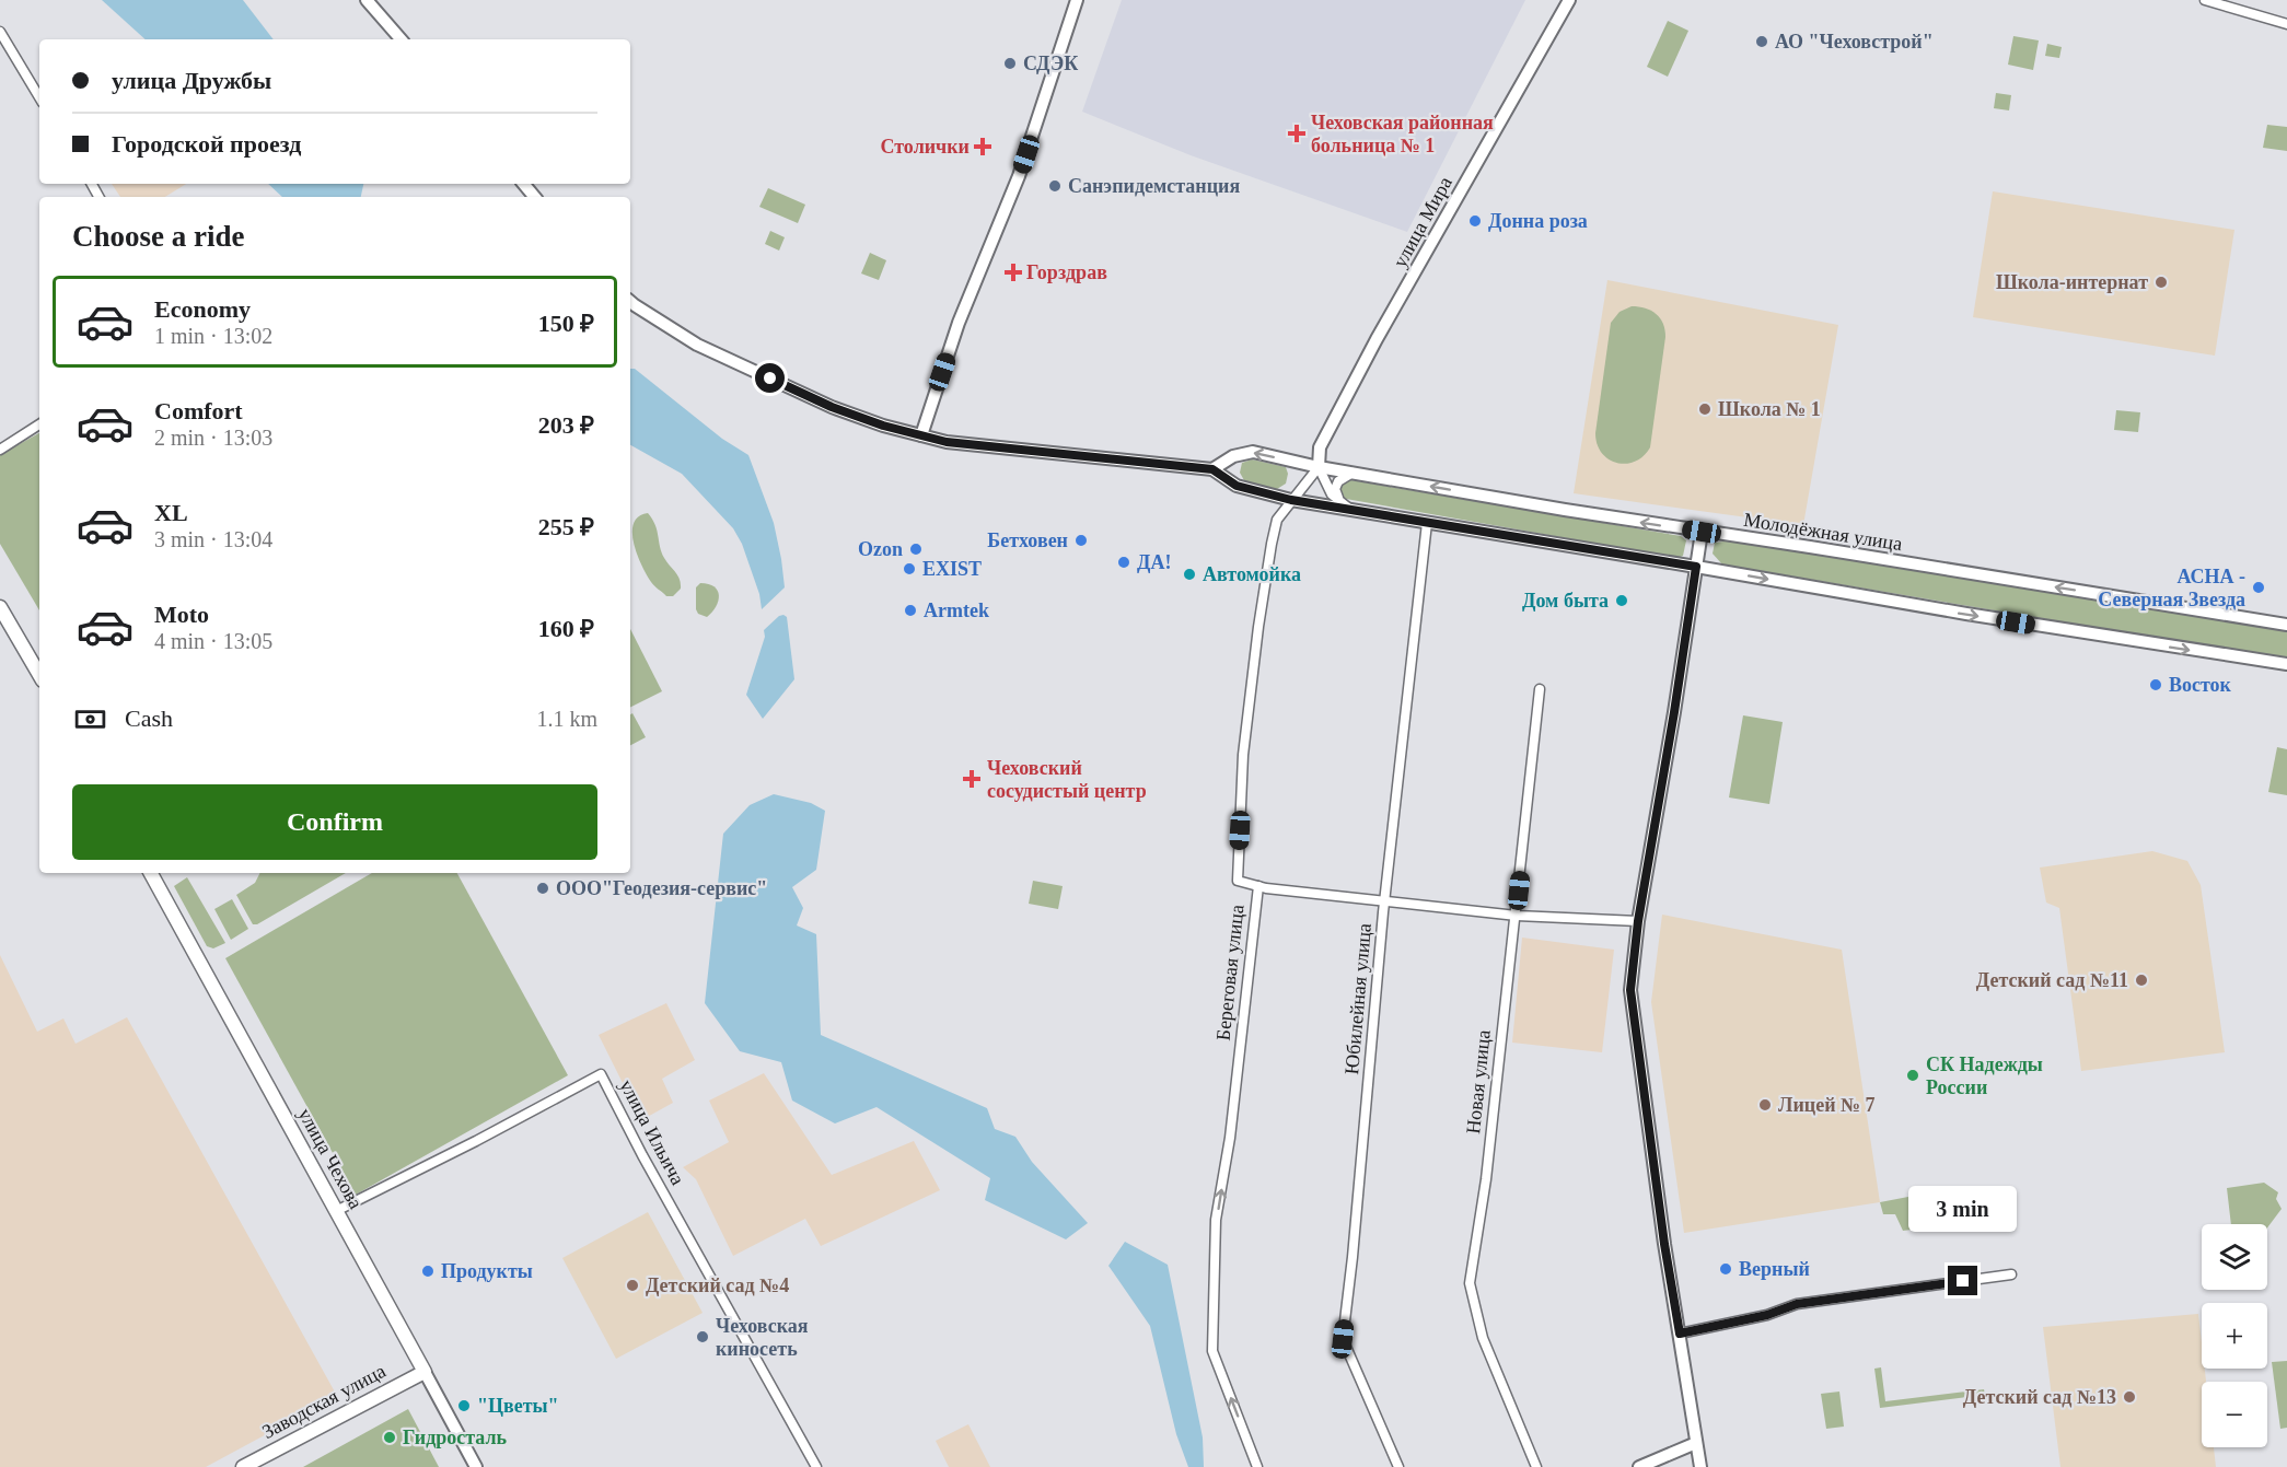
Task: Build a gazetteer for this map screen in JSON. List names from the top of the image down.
{
  "streets": {
    "main road": ["улица Чехова", "Заводская улица"],
    "street": [
      "улица Мира",
      "Молодёжная улица",
      "Береговая улица",
      "Юбилейная улица",
      "Новая улица",
      "улица Ильича"
    ]
  },
  "crossings": [
    ["улица Мира", "Молодёжная улица"],
    ["улица Мира", "Береговая улица"],
    ["Молодёжная улица", "Береговая улица"],
    ["улица Ильича", "улица Чехова"],
    ["улица Чехова", "Заводская улица"]
  ],
  "one_way": ["Береговая улица"],
  "places": {
    "other": [
      "АО \"Чеховстрой\"",
      "СДЭК",
      "Санэпидемстанция",
      "Донна роза",
      "Школа-интернат",
      "Школа № 1",
      "Бетховен",
      "Ozon",
      "ДА!",
      "EXIST",
      "Автомойка",
      "АСНА - Северная Звезда",
      "Дом быта",
      "Armtek",
      "Восток",
      "ООО\"Геодезия-сервис\"",
      "Детский сад №11",
      "СК Надежды России",
      "Лицей № 7",
      "Верный",
      "Продукты",
      "Детский сад №4",
      "Чеховская киносеть",
      "Детский сад №13",
      "\"Цветы\"",
      "Гидросталь"
    ],
    "health": [
      "Чеховская районная больница № 1",
      "Столички",
      "Горздрав",
      "Чеховский сосудистый центр"
    ]
  },
  "page": {
    "banner": ["улица Дружбы", "Городской проезд"],
    "heading": "Choose a ride",
    "list": [
      {
        "name": "Economy",
        "note": "1 min · 13:02",
        "value": "150 ₽"
      },
      {
        "name": "Comfort",
        "note": "2 min · 13:03",
        "value": "203 ₽"
      },
      {
        "name": "XL",
        "note": "3 min · 13:04",
        "value": "255 ₽"
      },
      {
        "name": "Moto",
        "note": "4 min · 13:05",
        "value": "160 ₽"
      }
    ],
    "pay": ["Cash", "1.1 km"],
    "buttons": "Confirm",
    "bubble": "3 min",
    "map_buttons": ["+", "−"]
  }
}
